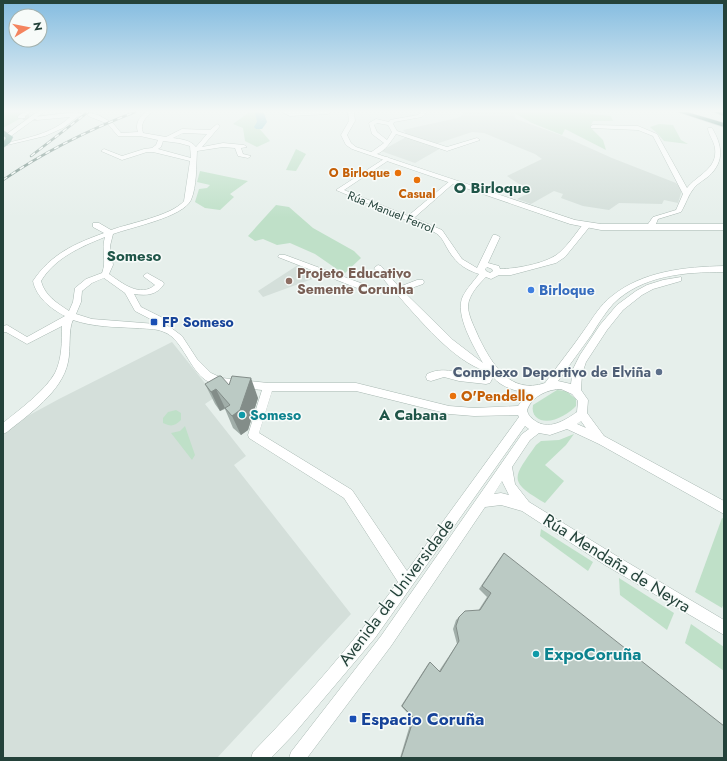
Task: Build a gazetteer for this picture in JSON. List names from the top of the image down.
{
  "streets": {
    "street": ["Rúa Manuel Ferrol", "Rúa Mendaña de Neyra", "Avenida da Universidade"]
  },
  "crossings": [
    ["Rúa Mendaña de Neyra", "Avenida da Universidade"]
  ],
  "districts": ["O Birloque", "Someso", "A Cabana"],
  "places": {
    "other": [
      "O Birloque",
      "Casual",
      "Projeto Educativo Semente Corunha",
      "Birloque",
      "Complexo Deportivo de Elviña",
      "O'Pendello",
      "Someso",
      "ExpoCoruña"
    ],
    "transit": ["FP Someso", "Espacio Coruña"]
  },
  "north": "right"
}
